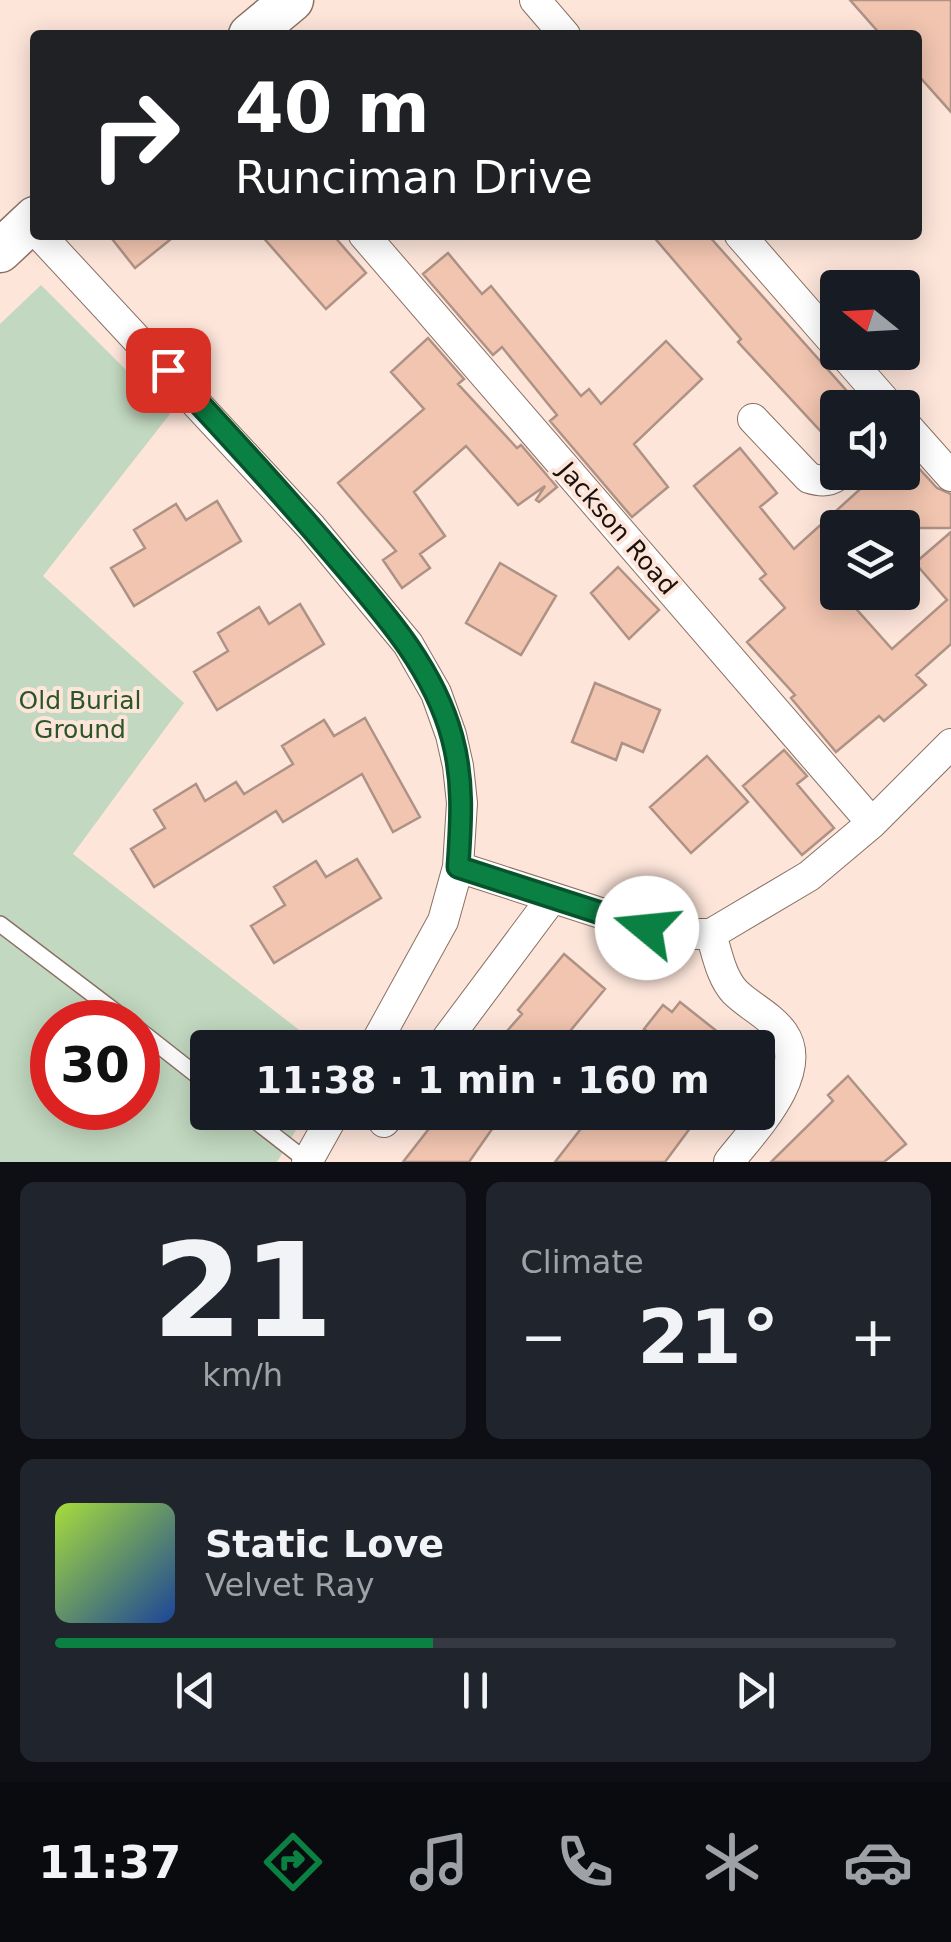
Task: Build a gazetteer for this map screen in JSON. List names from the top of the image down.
{
  "streets": {
    "street": ["Jackson Road"]
  },
  "parks": ["Old Burial Ground"],
  "north": "left",
  "page": {
    "turn": ["40 m", "Runciman Drive"],
    "limit": "30",
    "trip": "11:38 · 1 min · 160 m",
    "tile": [
      ["21", "km/h"],
      "Climate"
    ],
    "heat": ["−", "21°", "+"],
    "song": ["Static Love", "Velvet Ray"],
    "tabs": "11:37"
  }
}
